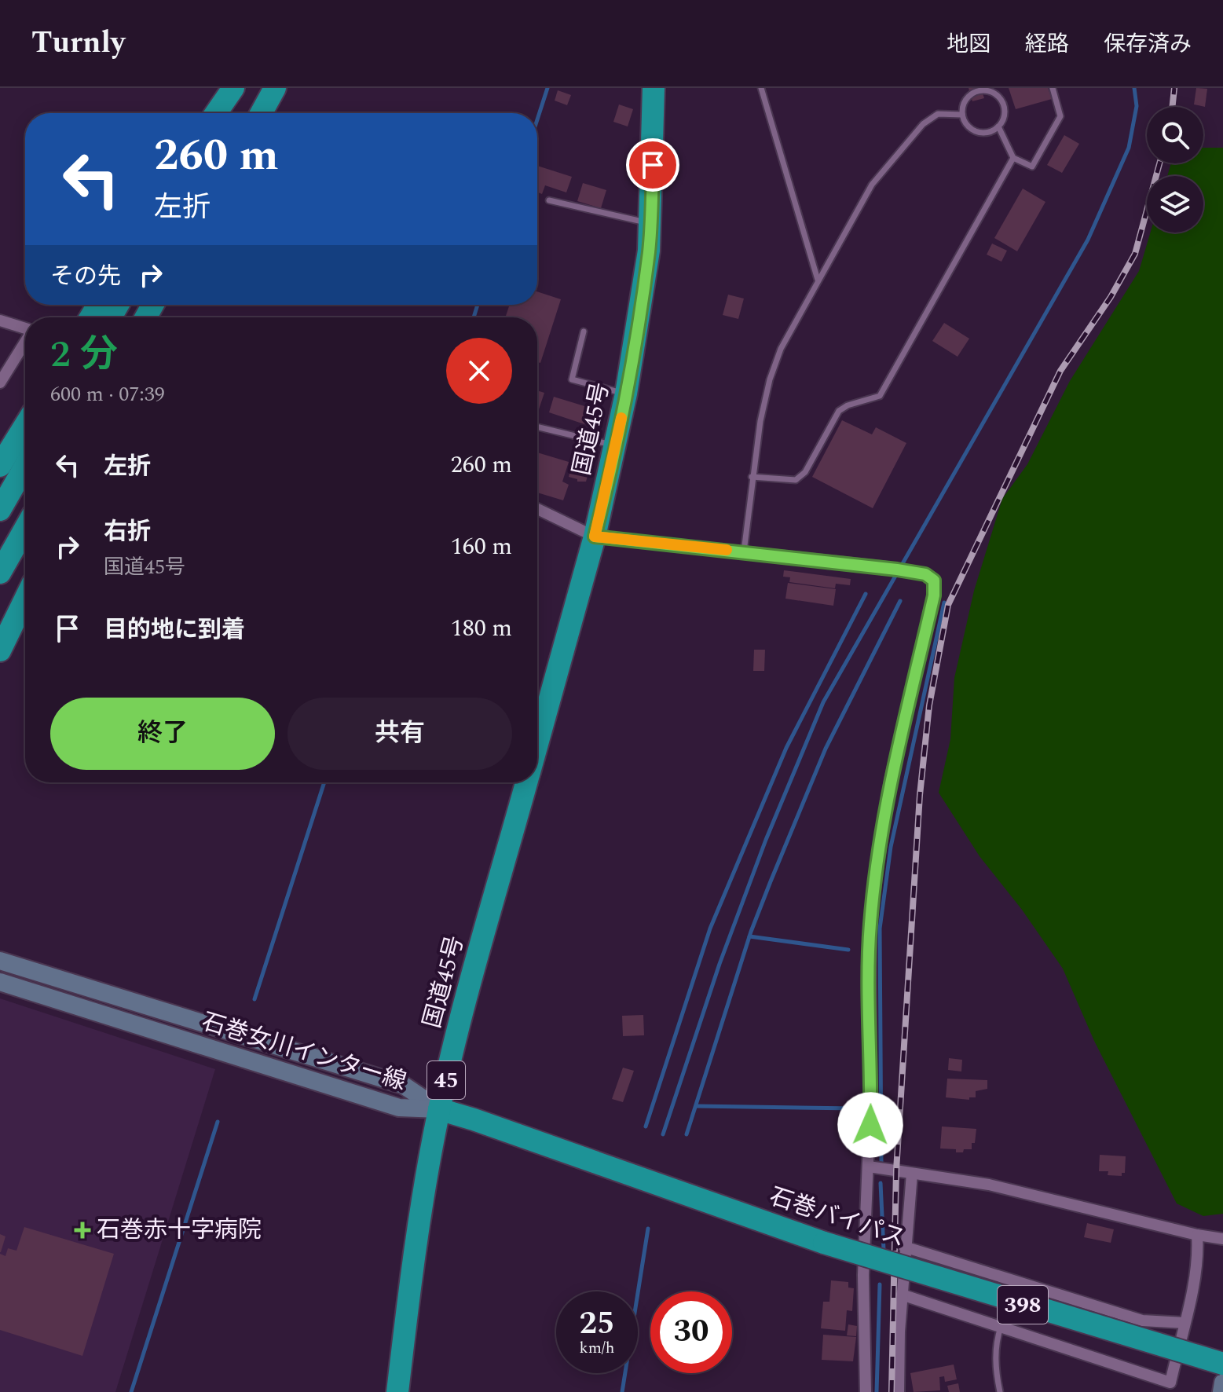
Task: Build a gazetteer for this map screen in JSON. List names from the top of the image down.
{
  "streets": {
    "highway": [
      "国道45号",
      "45",
      "石巻バイパス",
      "398"
    ],
    "main road": ["石巻女川インター線"]
  },
  "crossings": [
    ["国道45号", "石巻女川インター線"],
    ["国道45号", "石巻バイパス"],
    ["石巻女川インター線", "石巻バイパス"]
  ],
  "places": {
    "health": ["石巻赤十字病院"]
  },
  "page": {
    "header": "Turnly",
    "nav": ["地図", "経路", "保存済み"],
    "turn": ["260 m", "左折"],
    "then": "その先",
    "heading": ["2 分", "600 m · 07:39"],
    "list": [
      {
        "name": "左折",
        "value": "260 m"
      },
      {
        "name": "右折",
        "note": "国道45号",
        "value": "160 m"
      },
      {
        "name": "目的地に到着",
        "value": "180 m"
      }
    ],
    "buttons": ["終了", "共有"],
    "speed": "25 km/h",
    "limit": "30"
  }
}
